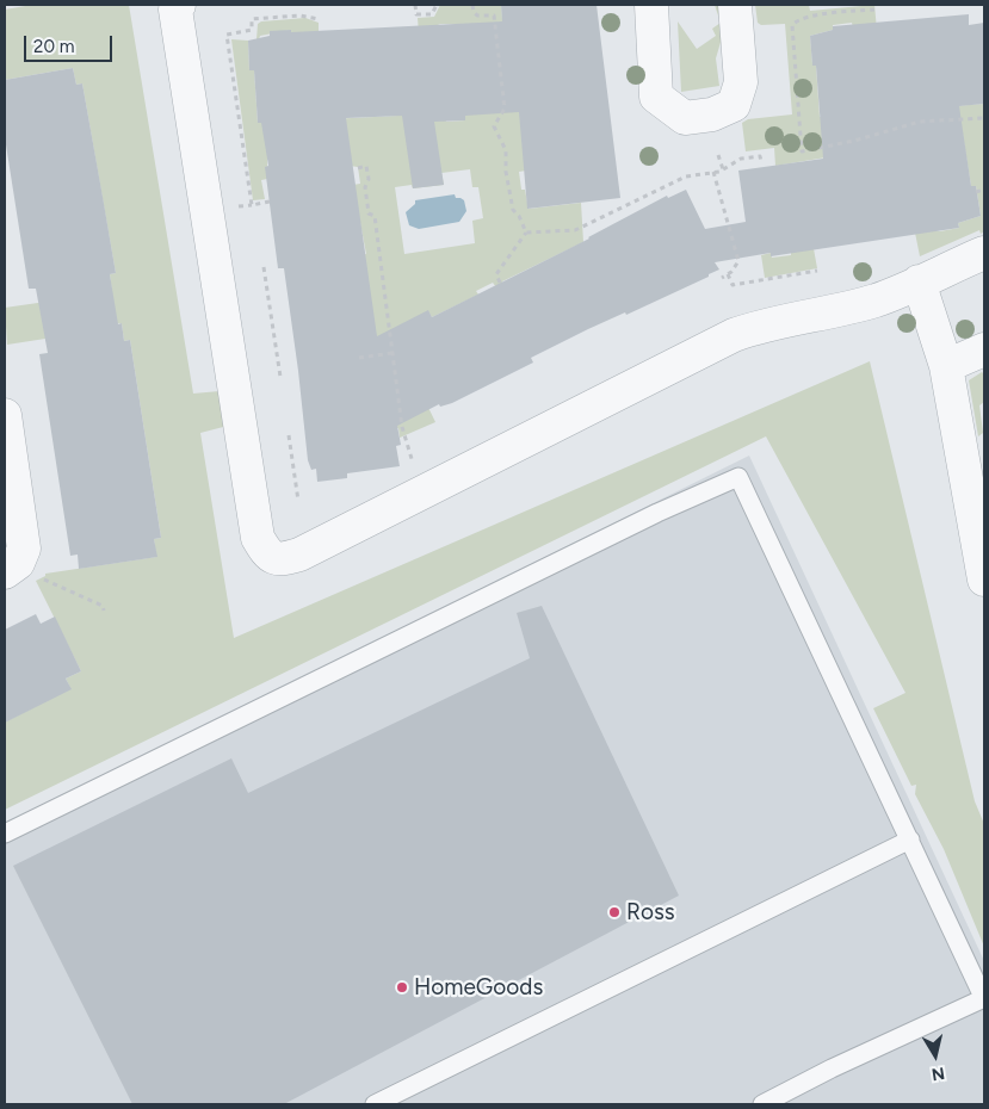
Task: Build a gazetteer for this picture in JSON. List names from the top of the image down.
{
  "places": ["Ross", "HomeGoods"],
  "scale_bar": "20 m",
  "north": "bottom"
}
